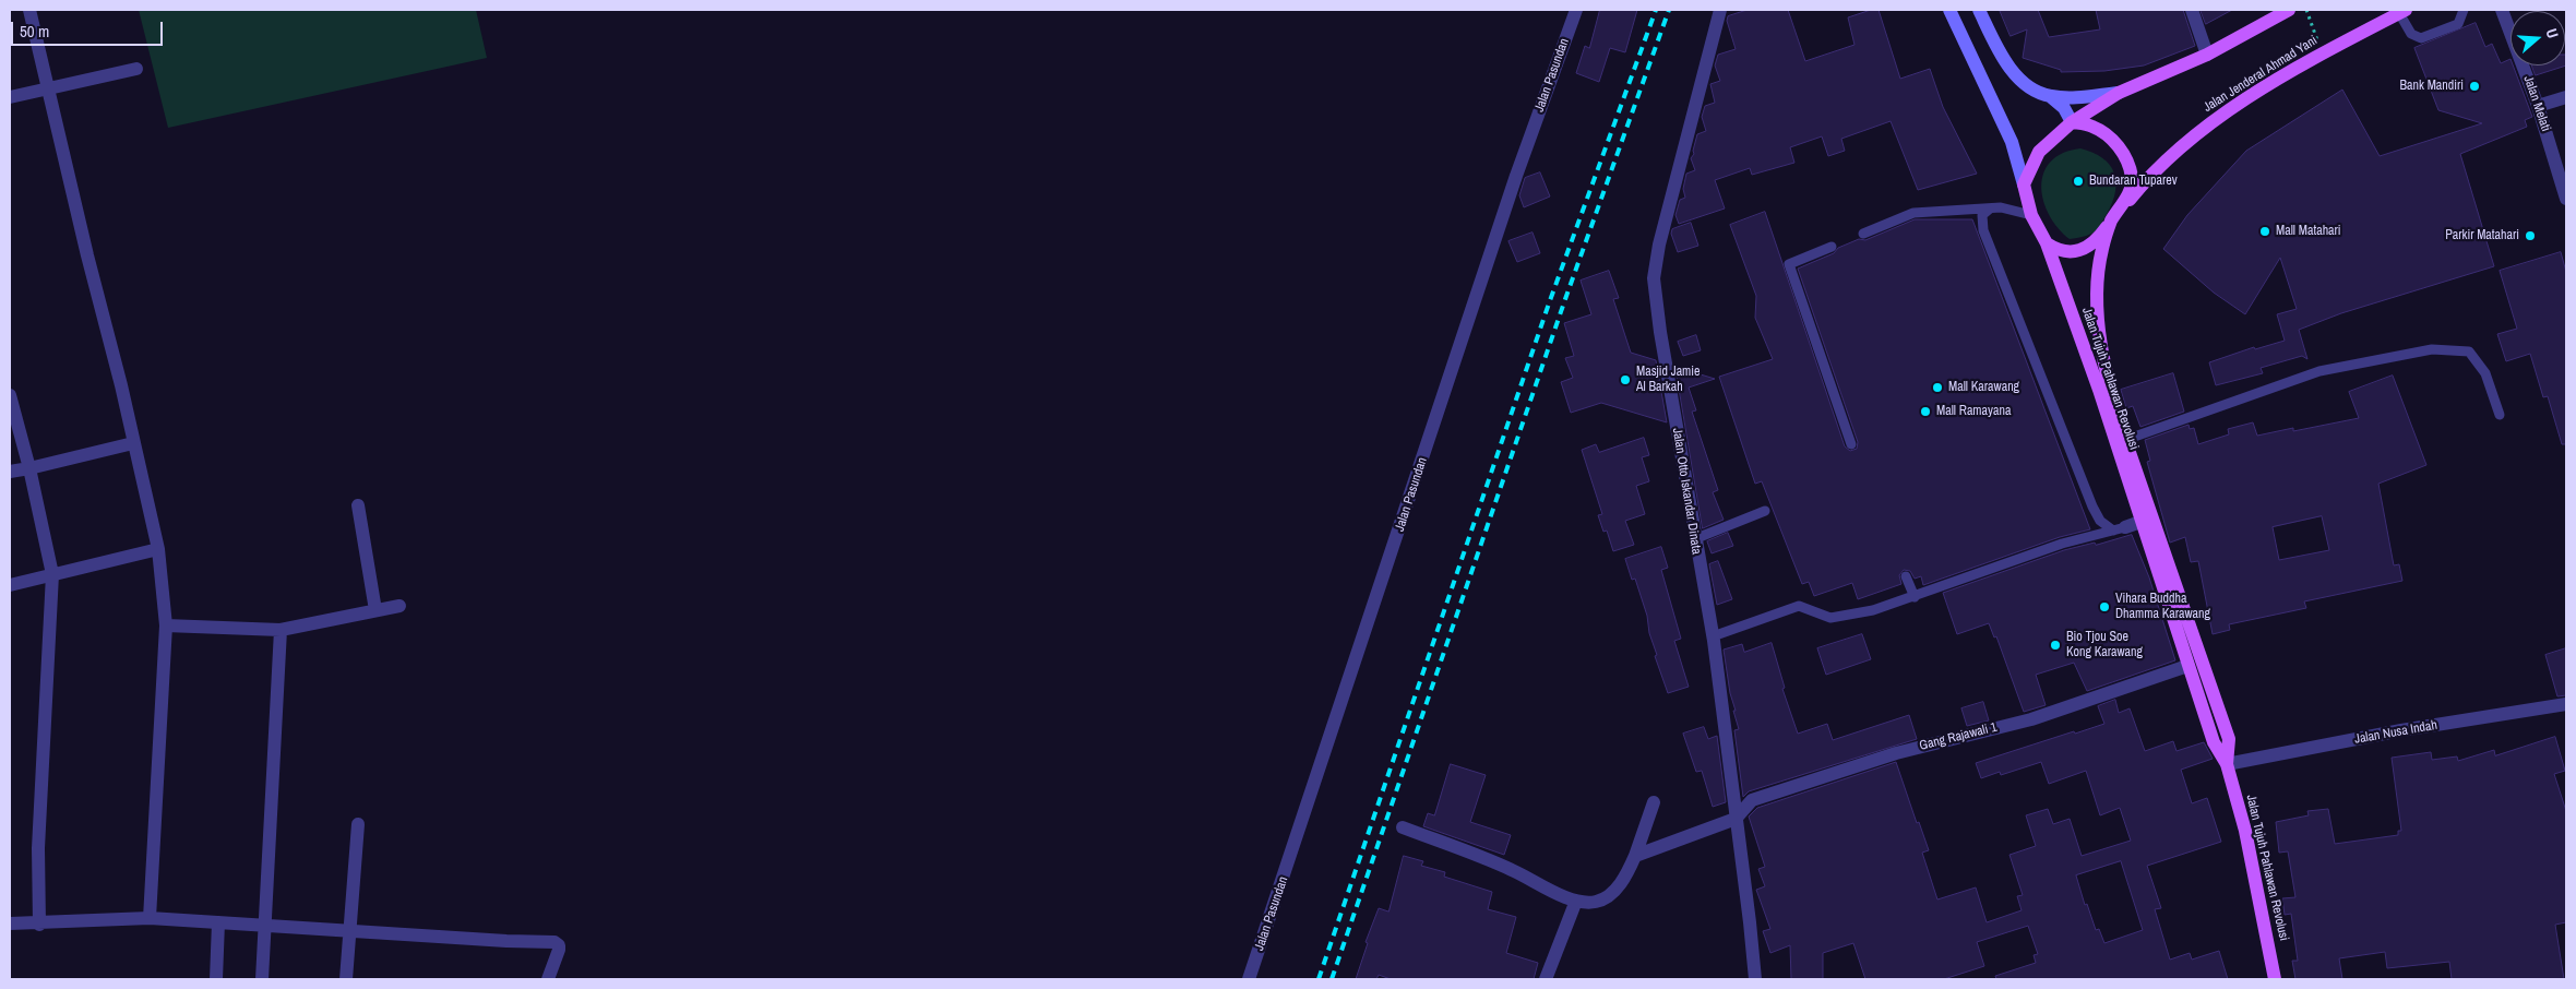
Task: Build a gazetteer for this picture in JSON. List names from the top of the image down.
{
  "streets": {
    "main road": ["Jalan Jenderal Ahmad Yani", "Jalan Tujuh Pahlawan Revolusi"],
    "street": [
      "Jalan Pasundan",
      "Jalan Melati",
      "Jalan Otto Iskandar Dinata",
      "Jalan Nusa Indah",
      "Gang Rajawali 1"
    ]
  },
  "crossings": [
    ["Jalan Jenderal Ahmad Yani", "Jalan Tujuh Pahlawan Revolusi"],
    ["Jalan Tujuh Pahlawan Revolusi", "Jalan Nusa Indah"],
    ["Jalan Tujuh Pahlawan Revolusi", "Gang Rajawali 1"],
    ["Jalan Otto Iskandar Dinata", "Gang Rajawali 1"]
  ],
  "places": [
    "Bank Mandiri",
    "Bundaran Tuparev",
    "Mall Matahari",
    "Parkir Matahari",
    "Masjid Jamie Al Barkah",
    "Mall Karawang",
    "Mall Ramayana",
    "Vihara Buddha Dhamma Karawang",
    "Bio Tjou Soe Kong Karawang"
  ],
  "scale_bar": "50 m",
  "north": "right"
}
